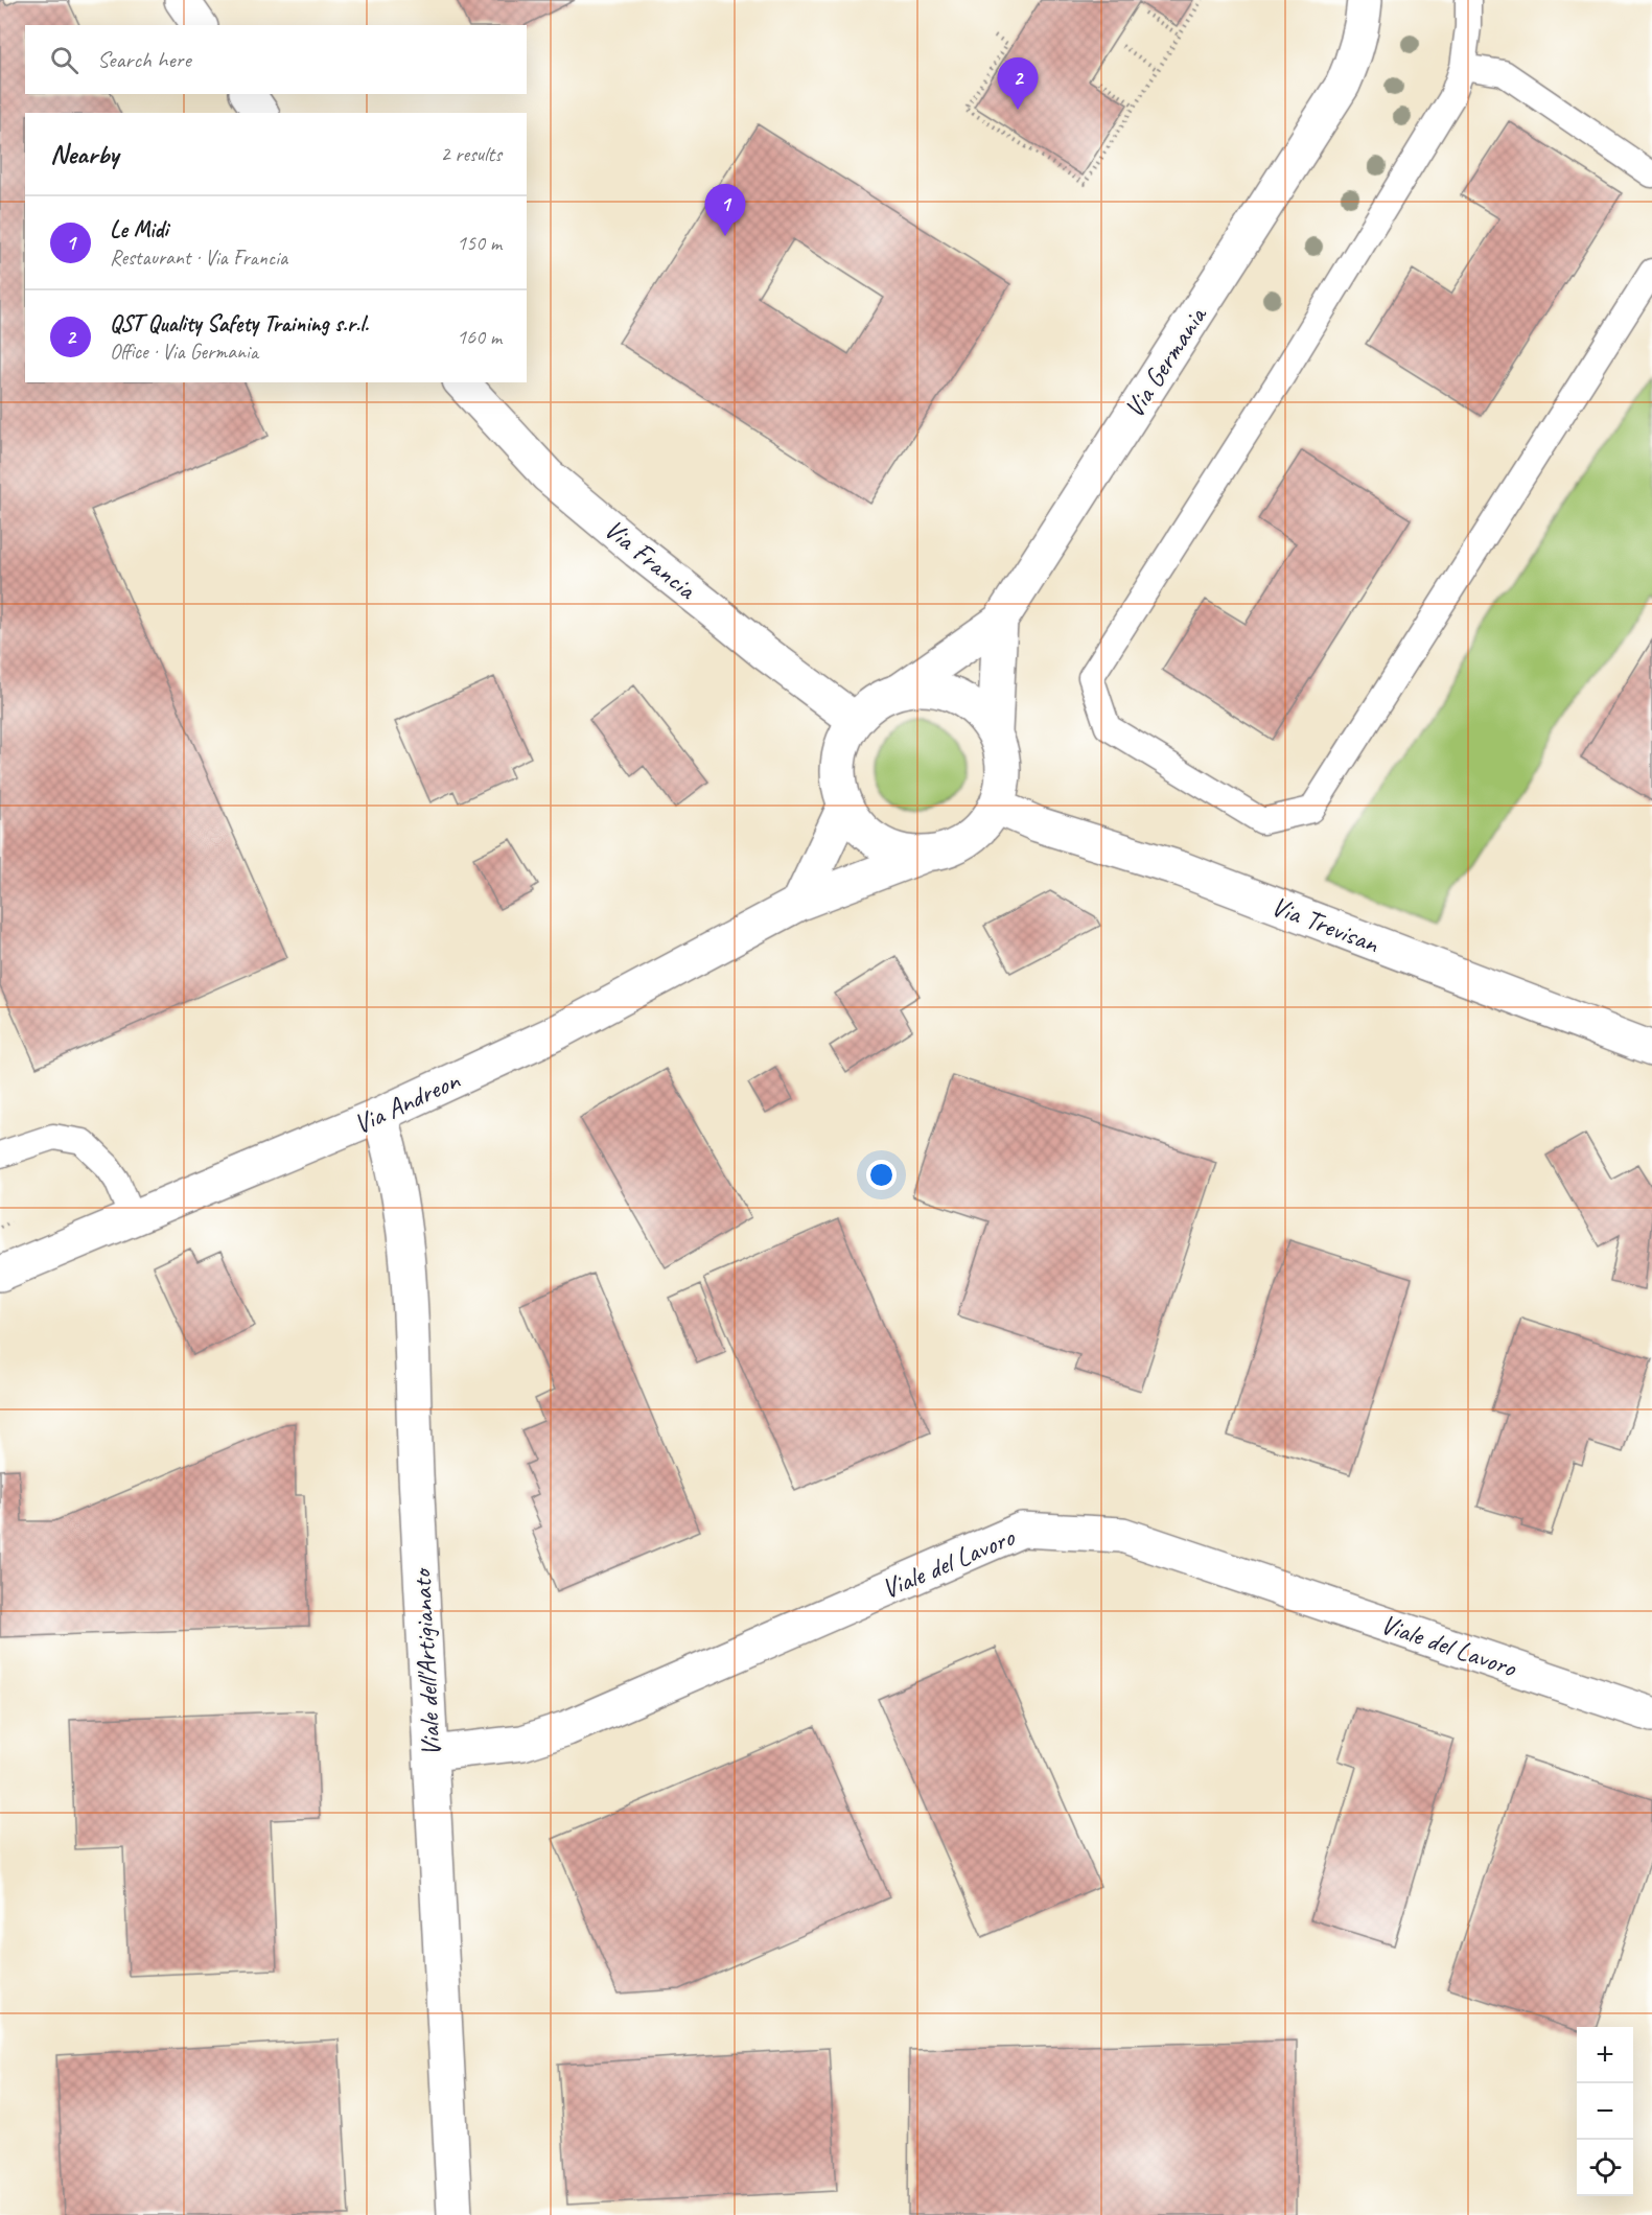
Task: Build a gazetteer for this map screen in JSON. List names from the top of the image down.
{
  "streets": {
    "street": [
      "Via Germania",
      "Via Francia",
      "Via Trevisan",
      "Via Andreon",
      "Viale del Lavoro",
      "Viale dell'Artigianato"
    ]
  },
  "crossings": [
    ["Via Germania", "Via Francia"],
    ["Via Germania", "Via Trevisan"],
    ["Via Germania", "Via Andreon"],
    ["Via Francia", "Via Trevisan"],
    ["Via Francia", "Via Andreon"],
    ["Via Trevisan", "Via Andreon"],
    ["Via Andreon", "Viale dell'Artigianato"],
    ["Viale del Lavoro", "Viale dell'Artigianato"]
  ],
  "page": {
    "search": "Search here",
    "pins": ["2", "1"],
    "heading": ["Nearby", "2 results"],
    "list": [
      {
        "mark": "1",
        "name": "Le Midi",
        "note": "Restaurant · Via Francia",
        "value": "150 m"
      },
      {
        "mark": "2",
        "name": "QST Quality Safety Training s.r.l.",
        "note": "Office · Via Germania",
        "value": "160 m"
      }
    ],
    "map_buttons": ["+", "−"]
  }
}
